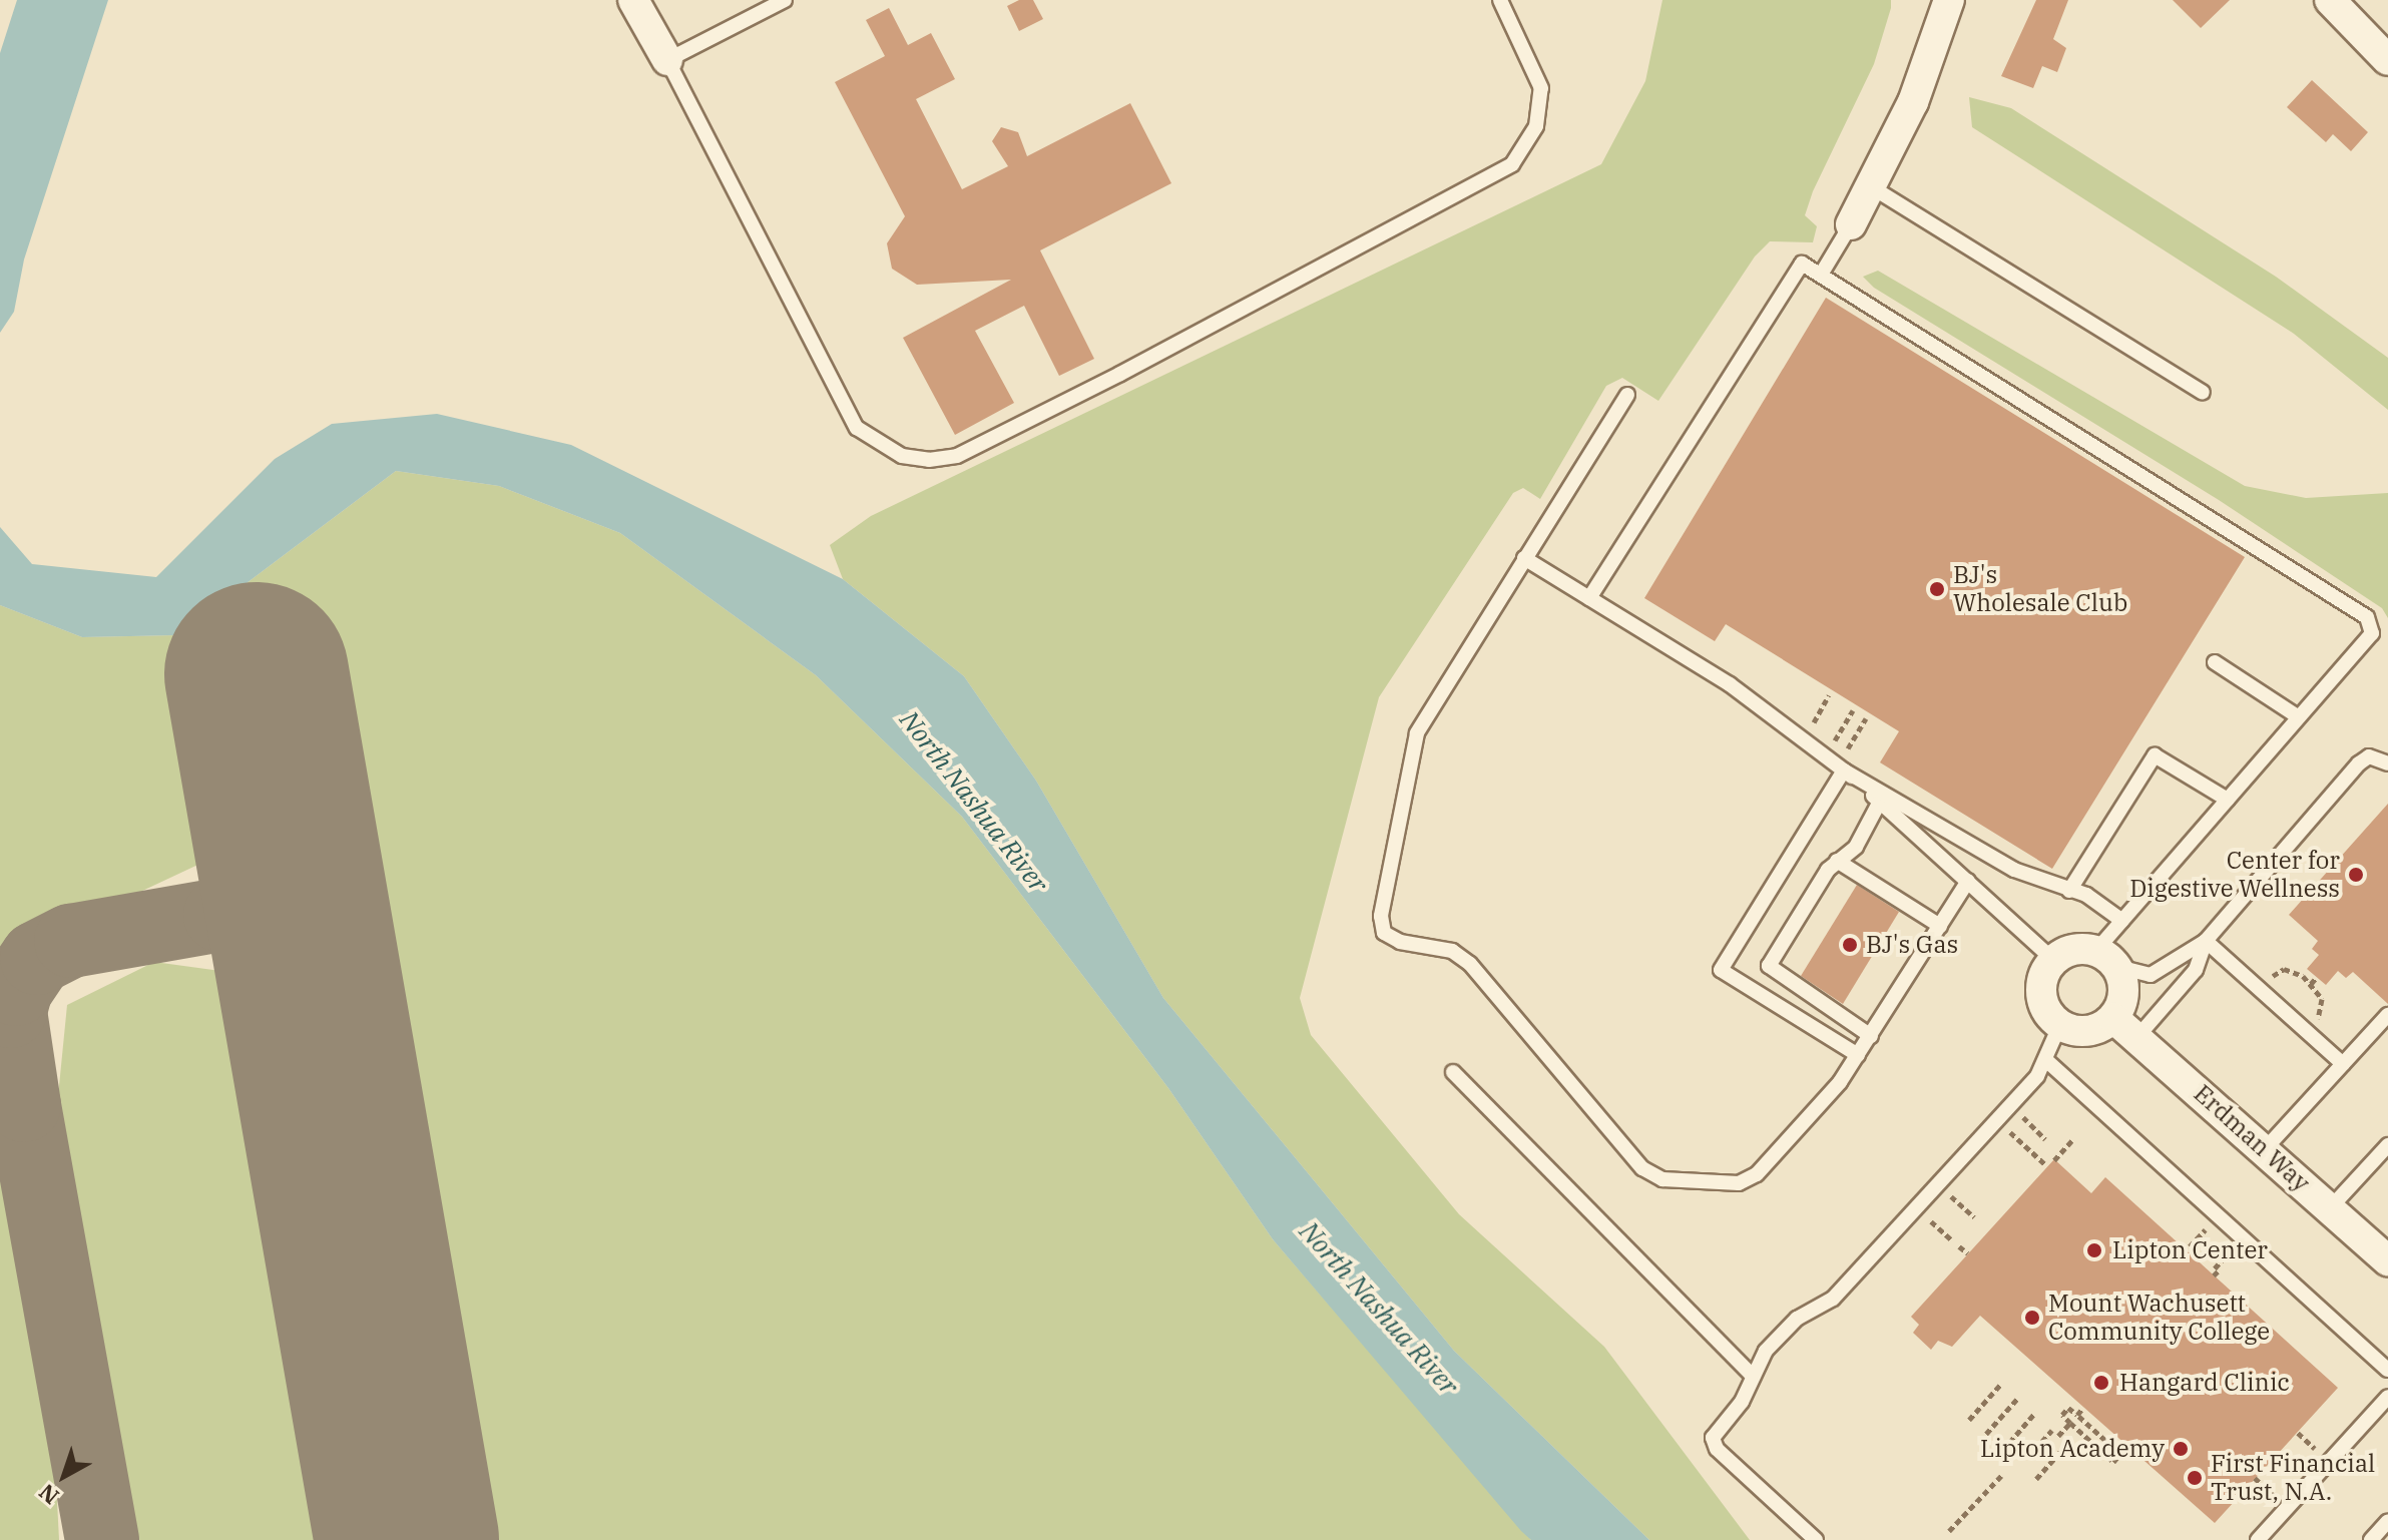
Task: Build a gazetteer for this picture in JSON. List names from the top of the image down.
{
  "streets": {
    "street": ["Erdman Way"]
  },
  "water": ["North Nashua River"],
  "places": [
    "BJ's Wholesale Club",
    "Center for Digestive Wellness",
    "BJ's Gas",
    "Lipton Center",
    "Mount Wachusett Community College",
    "Hangard Clinic",
    "Lipton Academy",
    "First Financial Trust, N.A."
  ],
  "north": "bottom left"
}
